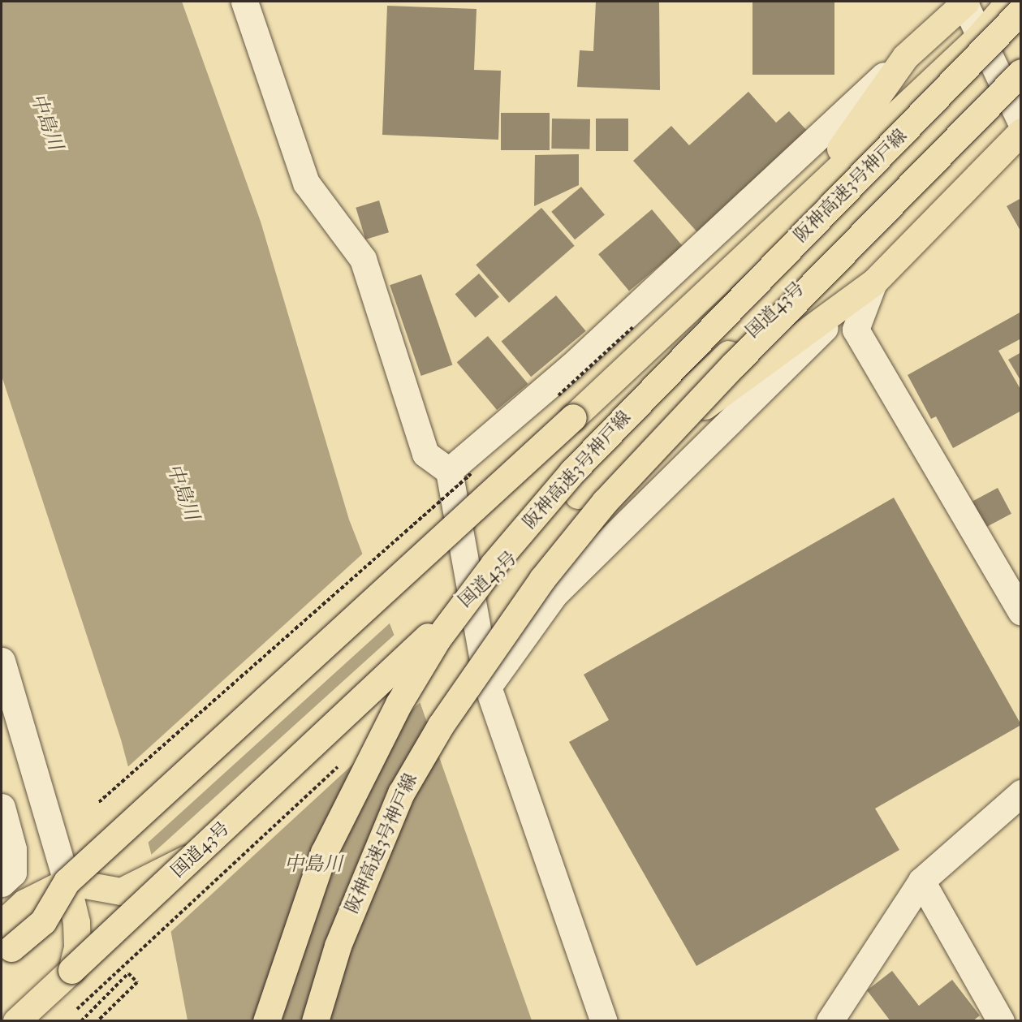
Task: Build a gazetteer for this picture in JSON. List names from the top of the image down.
{
  "streets": {
    "highway": ["阪神高速3号神戸線", "国道43号"]
  },
  "water": ["中島川"]
}
